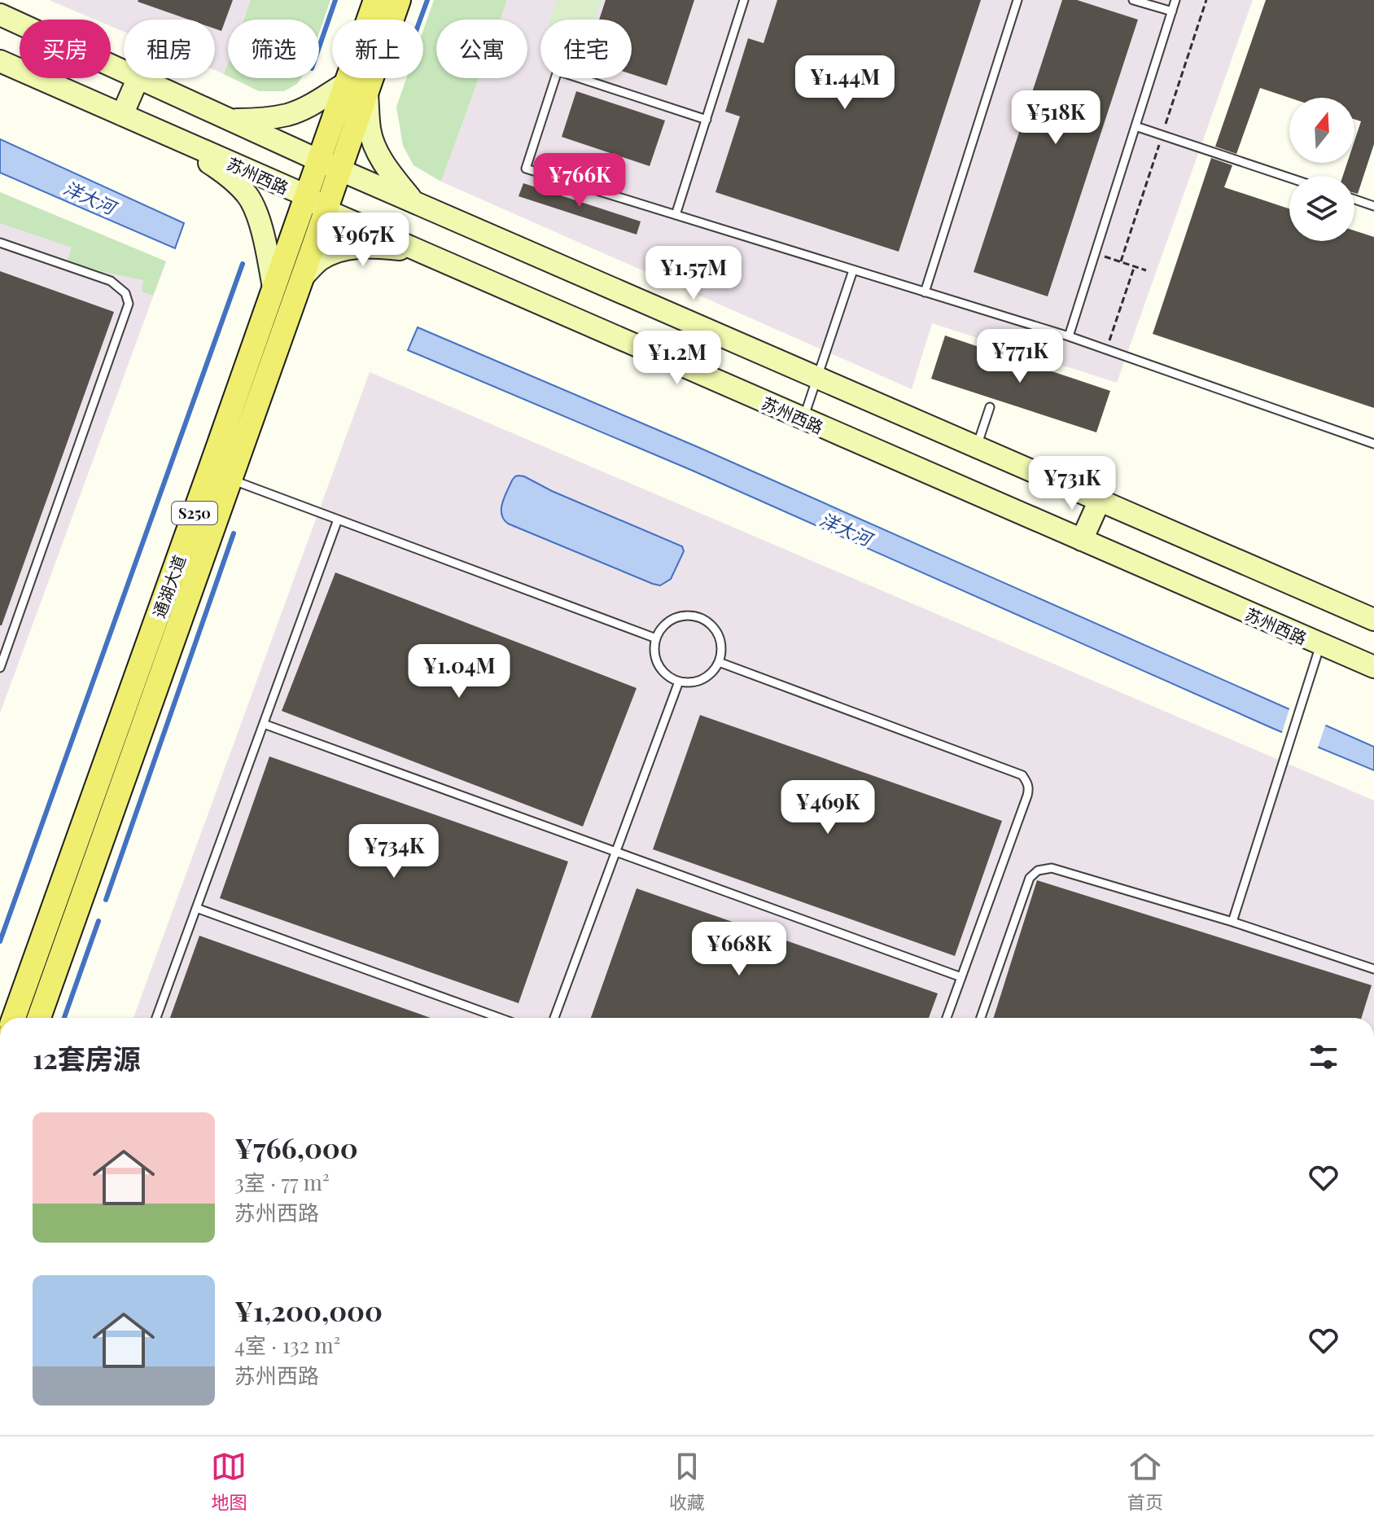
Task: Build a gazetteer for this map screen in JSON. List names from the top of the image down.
{
  "streets": {
    "main road": ["苏州西路", "S250", "通湖大道"]
  },
  "crossings": [
    ["苏州西路", "通湖大道"]
  ],
  "water": ["洋大河"],
  "north": "top",
  "page": {
    "chip": [
      "买房",
      "租房",
      "筛选",
      "新上",
      "公寓",
      "住宅"
    ],
    "price": [
      "¥1.44M",
      "¥518K",
      "¥766K",
      "¥967K",
      "¥1.57M",
      "¥771K",
      "¥1.2M",
      "¥731K",
      "¥1.04M",
      "¥469K",
      "¥734K",
      "¥668K"
    ],
    "heading": "12套房源",
    "list": [
      {
        "name": "¥766,000",
        "note": "3室 · 77 m² · 苏州西路"
      },
      {
        "name": "¥1,200,000",
        "note": "4室 · 132 m² · 苏州西路"
      }
    ],
    "tabs": ["地图", "收藏", "首页"]
  }
}
